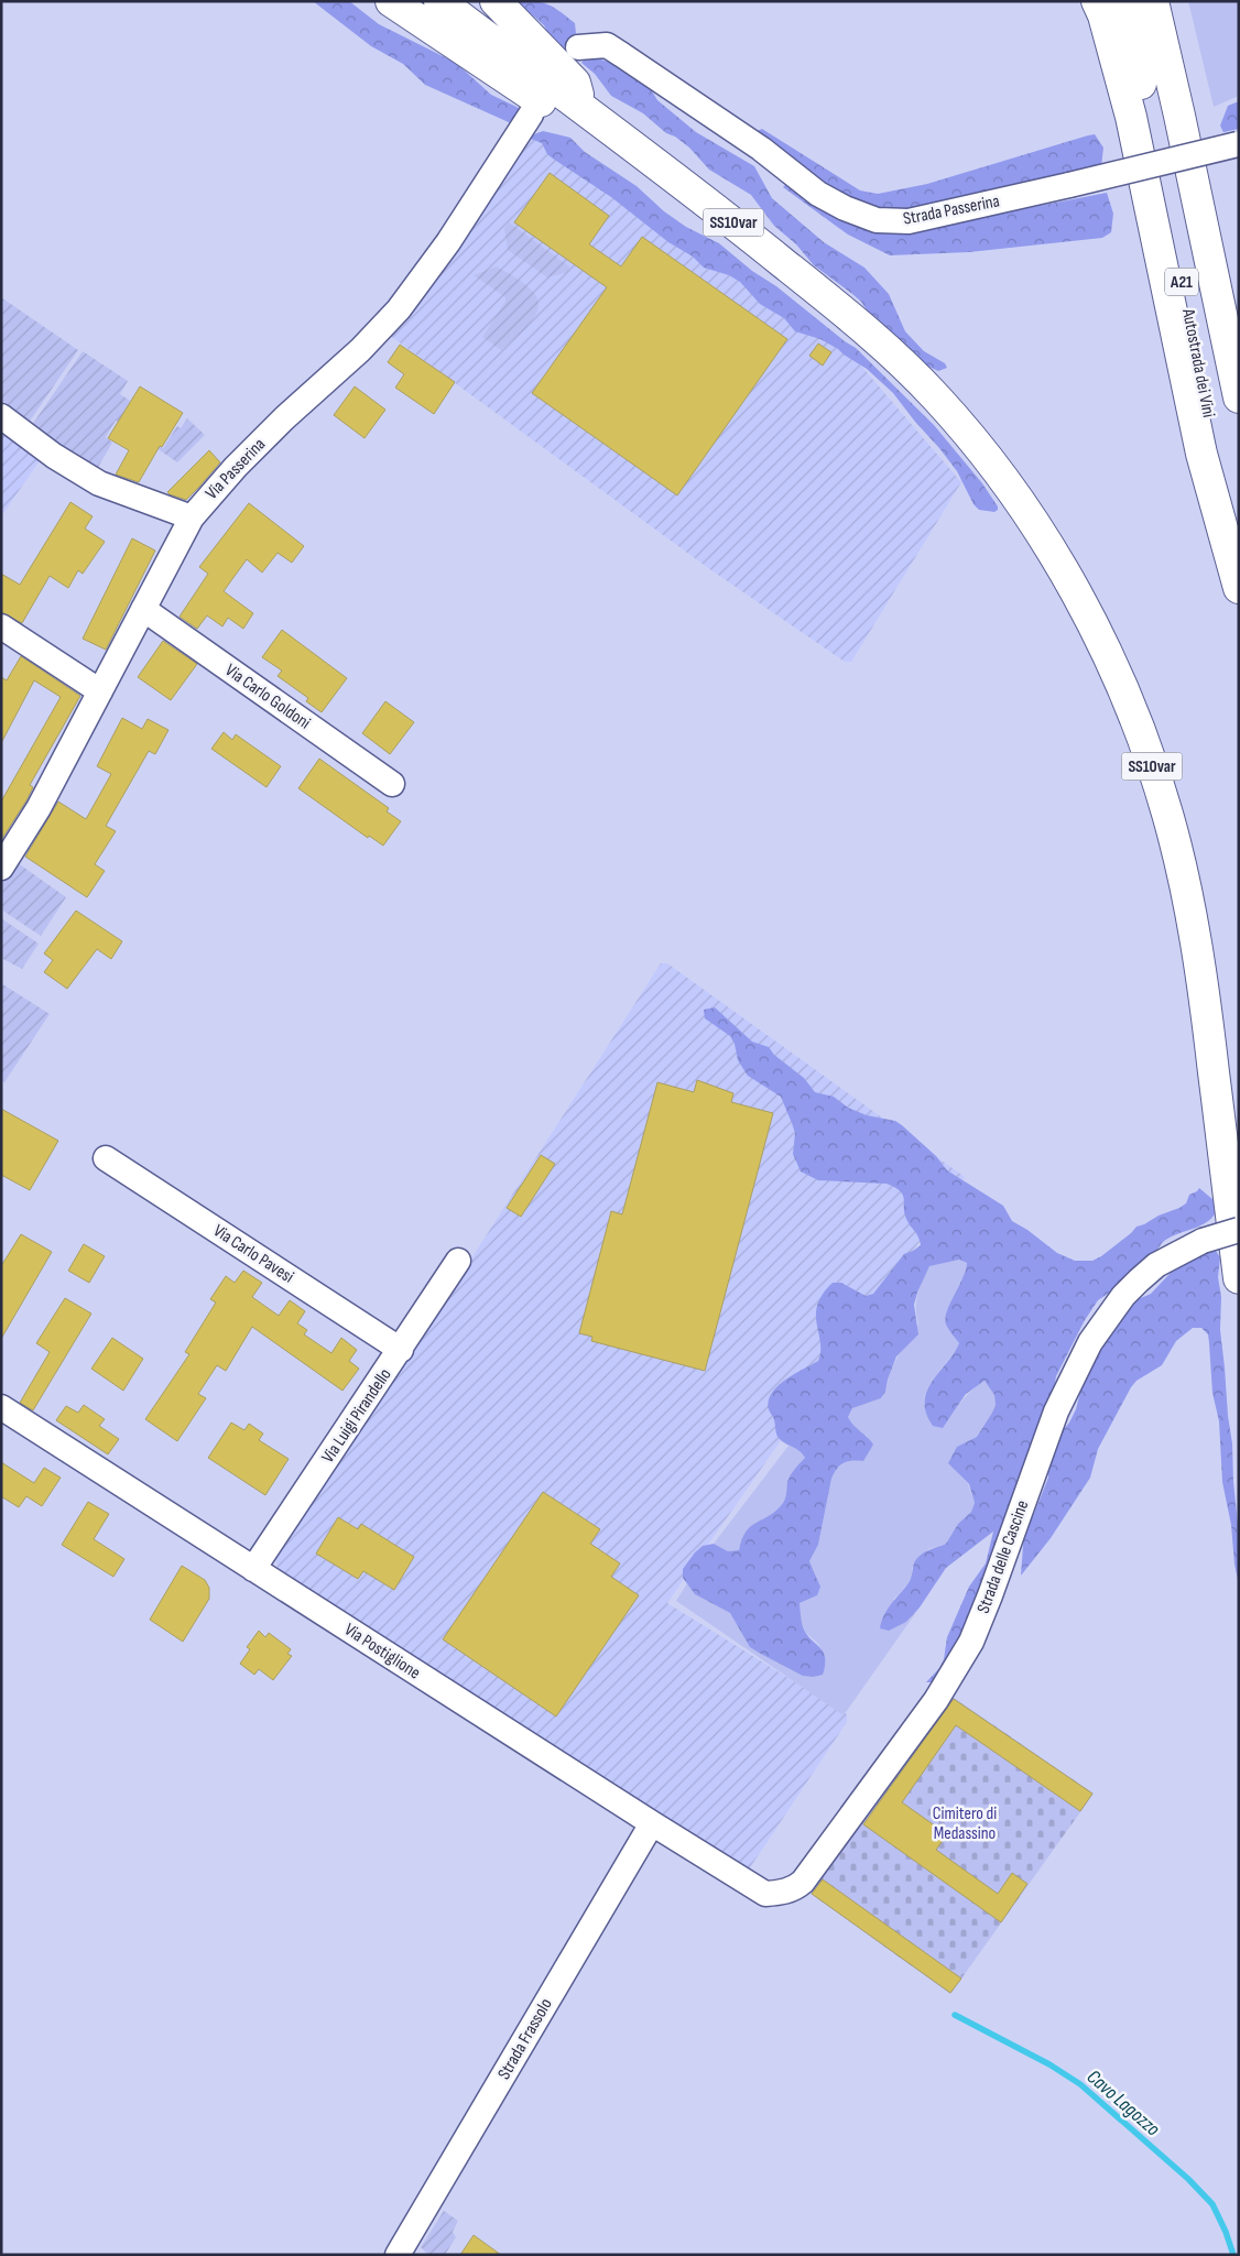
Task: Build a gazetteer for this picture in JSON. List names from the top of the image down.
{
  "streets": {
    "highway": ["SS10var", "A21", "Autostrada dei Vini"],
    "street": [
      "Strada Passerina",
      "Via Passerina",
      "Via Carlo Goldoni",
      "Via Carlo Pavesi",
      "Via Luigi Pirandello",
      "Strada delle Cascine",
      "Via Postiglione",
      "Strada Frassolo"
    ]
  },
  "crossings": [
    ["Via Passerina", "Via Carlo Goldoni"],
    ["Via Carlo Pavesi", "Via Luigi Pirandello"],
    ["Via Luigi Pirandello", "Via Postiglione"],
    ["Strada delle Cascine", "Via Postiglione"],
    ["Via Postiglione", "Strada Frassolo"]
  ],
  "water": ["Cavo Lagozzo"],
  "parks": ["Cimitero di Medassino"]
}
